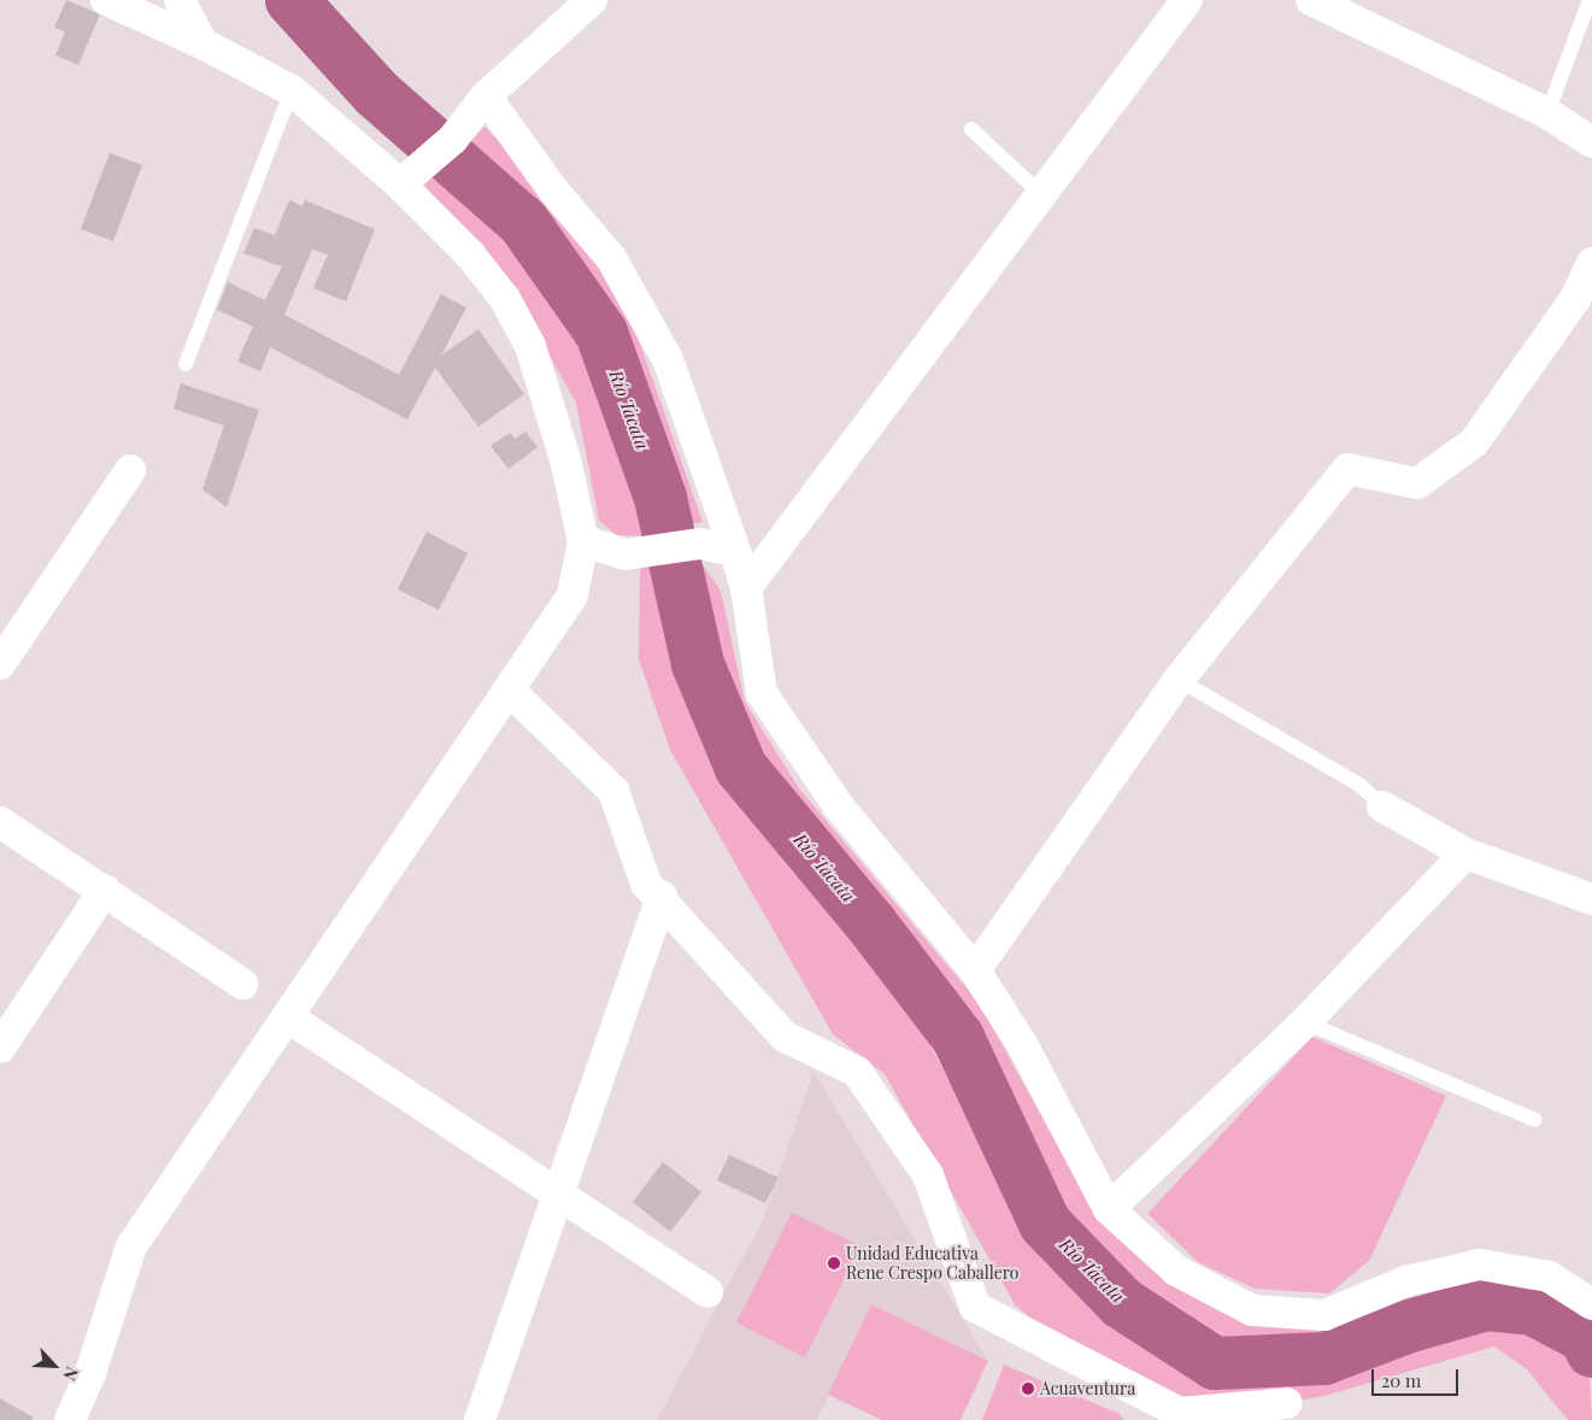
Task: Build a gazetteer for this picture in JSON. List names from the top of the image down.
{
  "water": ["Río Tacata"],
  "places": ["Unidad Educativa Rene Crespo Caballero", "Acuaventura"],
  "scale_bar": "20 m",
  "north": "bottom right"
}
